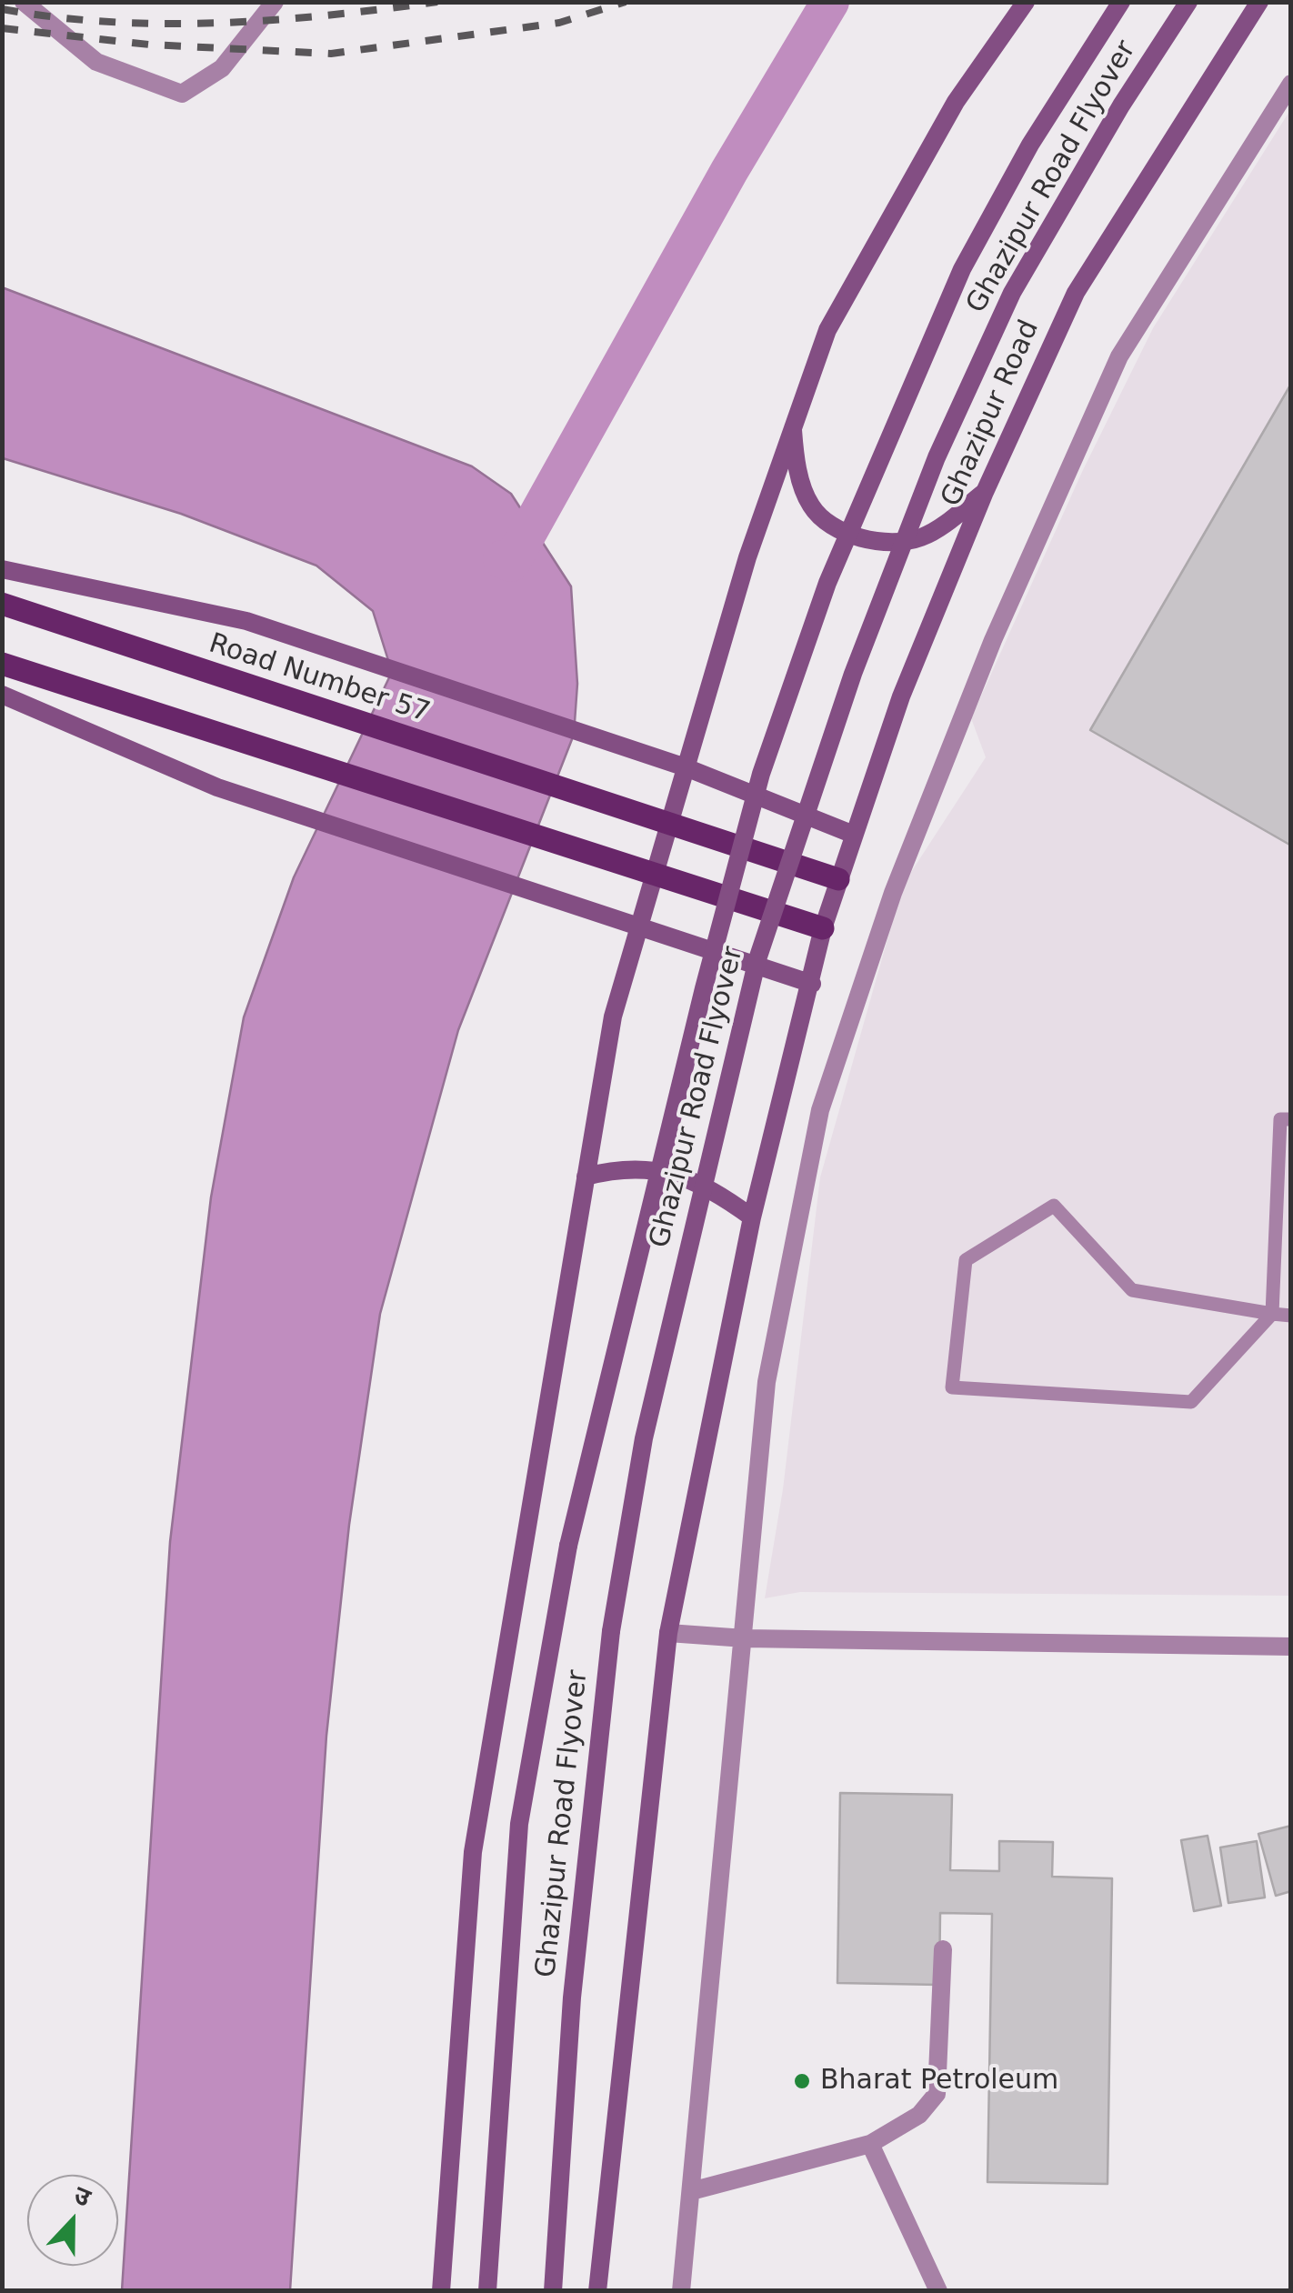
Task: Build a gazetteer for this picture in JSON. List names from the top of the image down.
{
  "streets": {
    "main road": ["Ghazipur Road Flyover", "Ghazipur Road", "Road Number 57"]
  },
  "crossings": [
    ["Ghazipur Road", "Road Number 57"]
  ],
  "places": ["Bharat Petroleum"],
  "north": "top"
}
